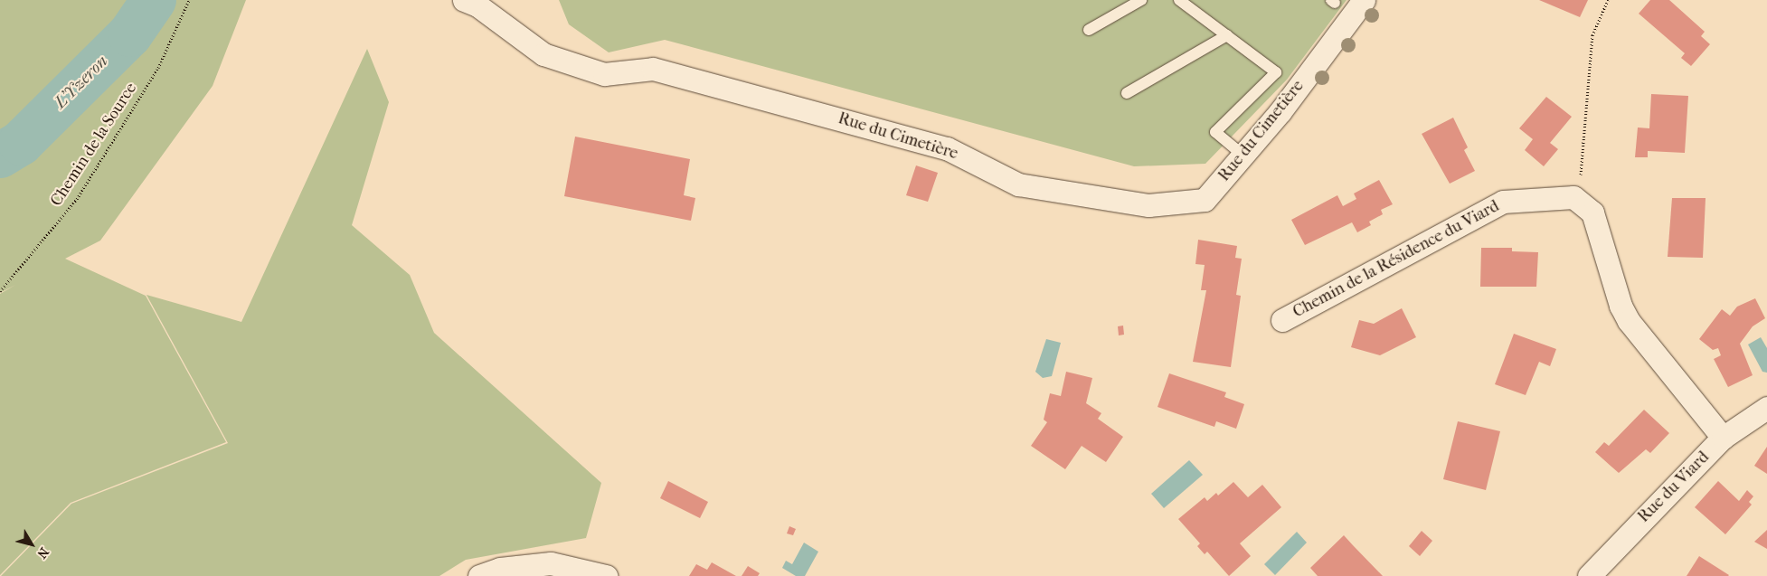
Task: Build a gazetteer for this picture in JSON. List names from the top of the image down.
{
  "streets": {
    "street": ["Rue du Cimetière", "Chemin de la Résidence du Viard", "Rue du Viard"],
    "path": ["Chemin de la Source"]
  },
  "water": ["L'Yzeron"],
  "north": "bottom right"
}
